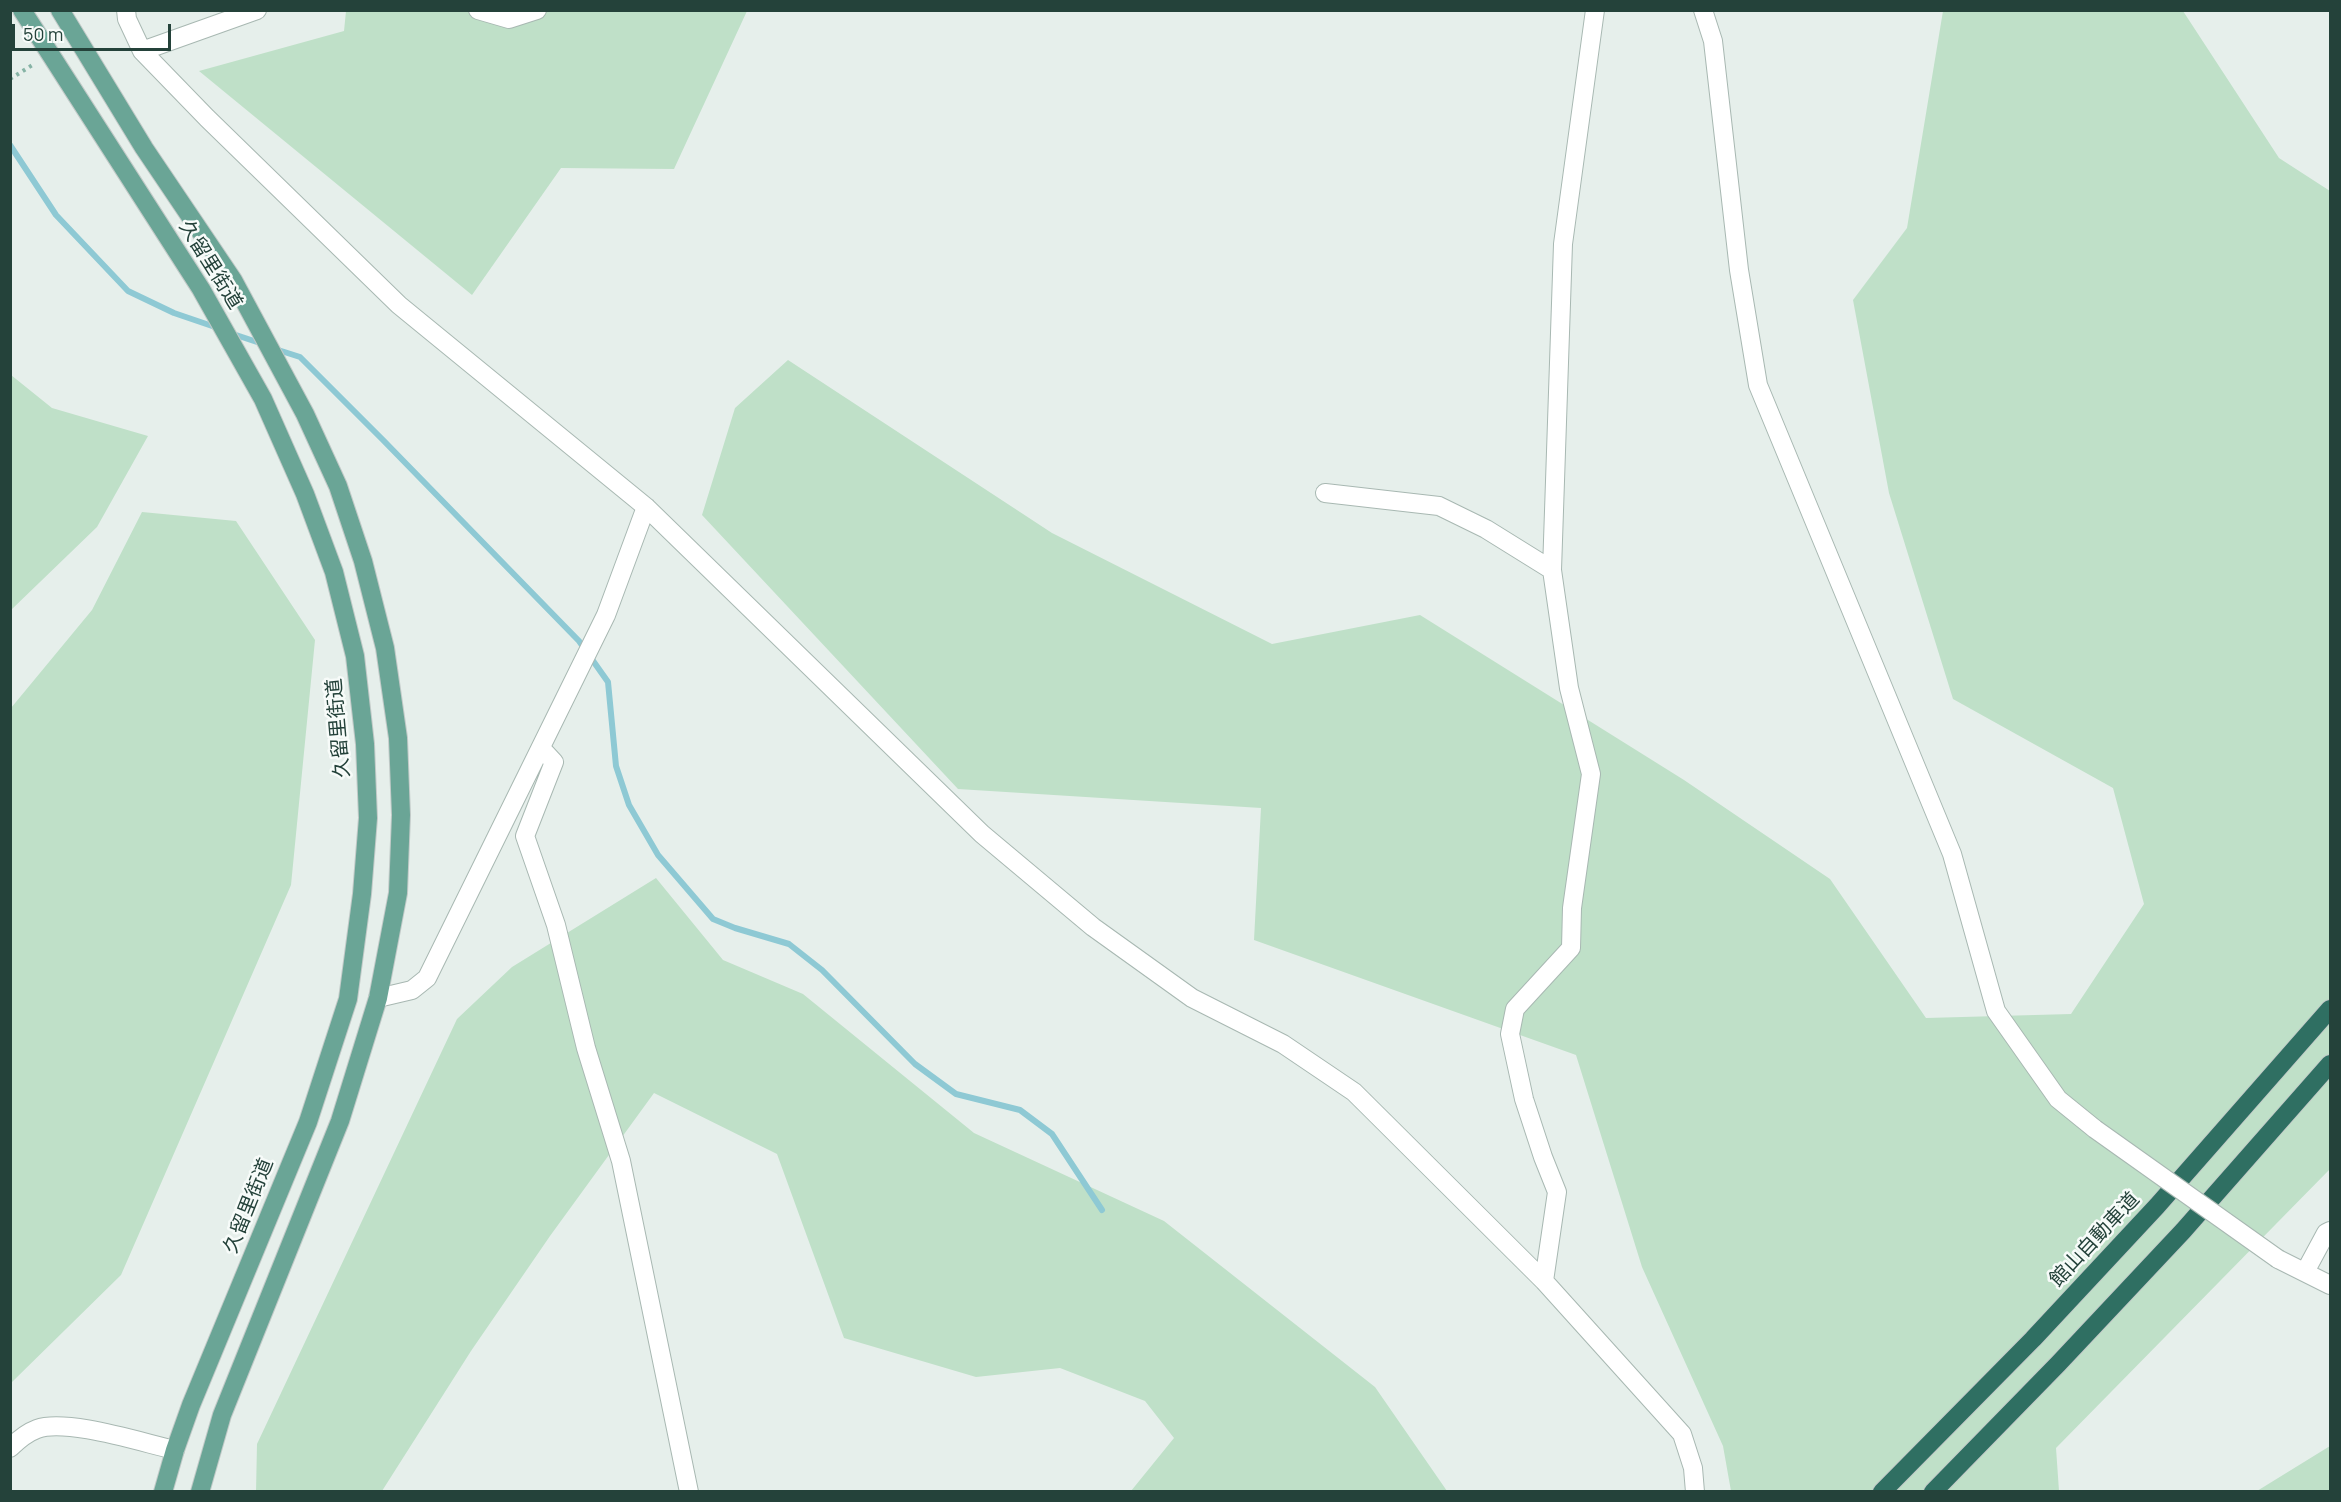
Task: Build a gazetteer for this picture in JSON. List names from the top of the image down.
{
  "streets": {
    "highway": ["館山自動車道"],
    "main road": ["久留里街道"]
  },
  "scale_bar": "50 m"
}
